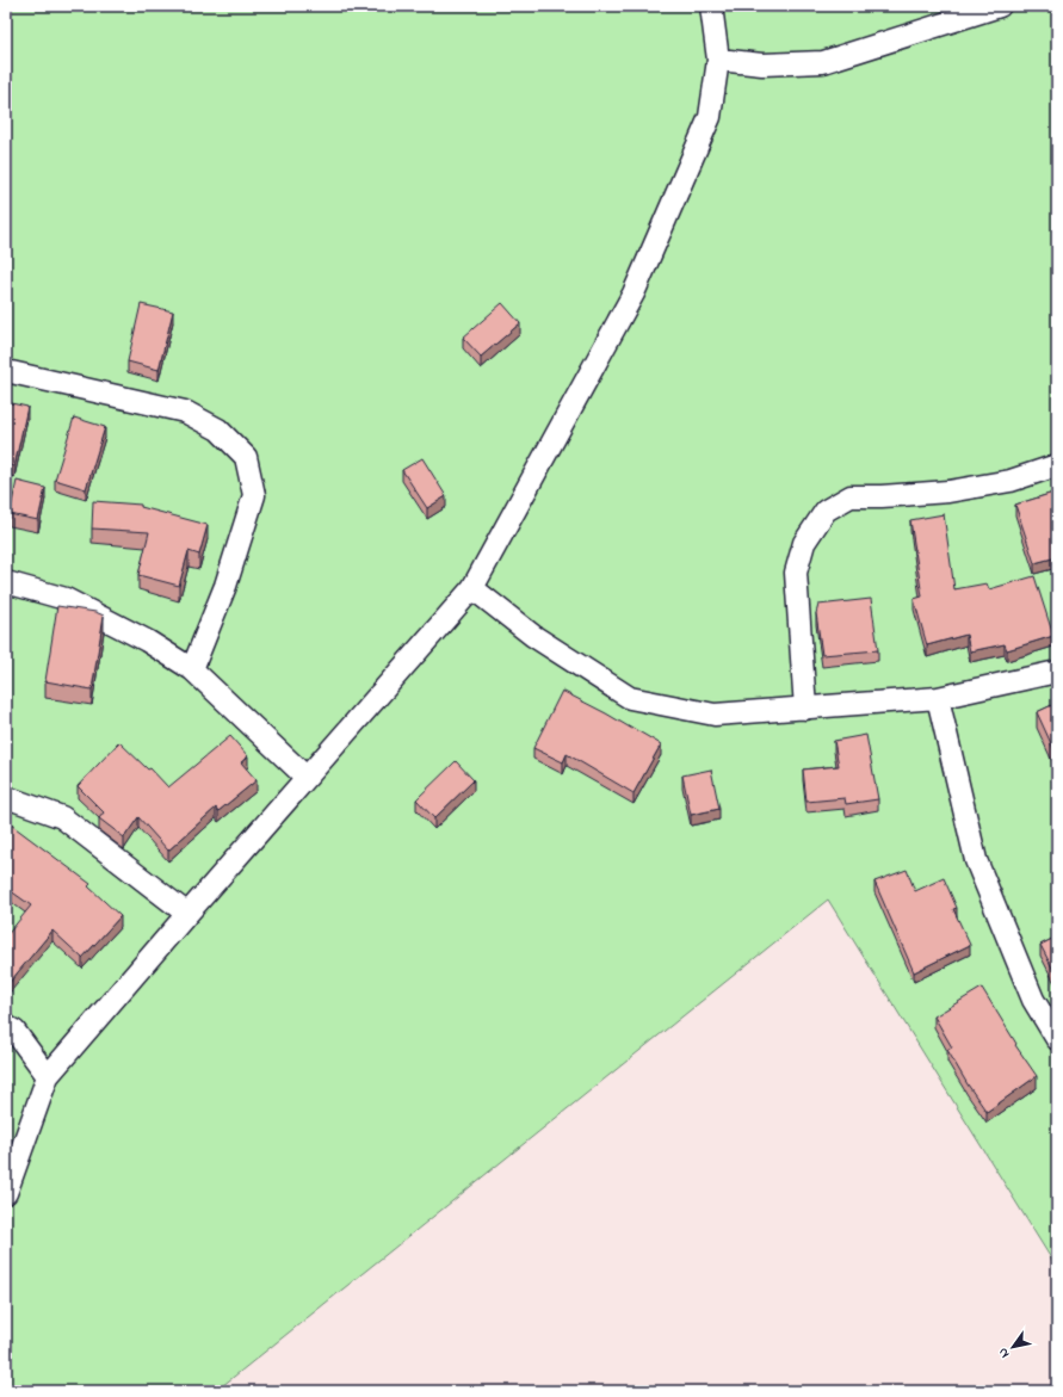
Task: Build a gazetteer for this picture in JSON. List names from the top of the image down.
{
  "north": "bottom left"
}
